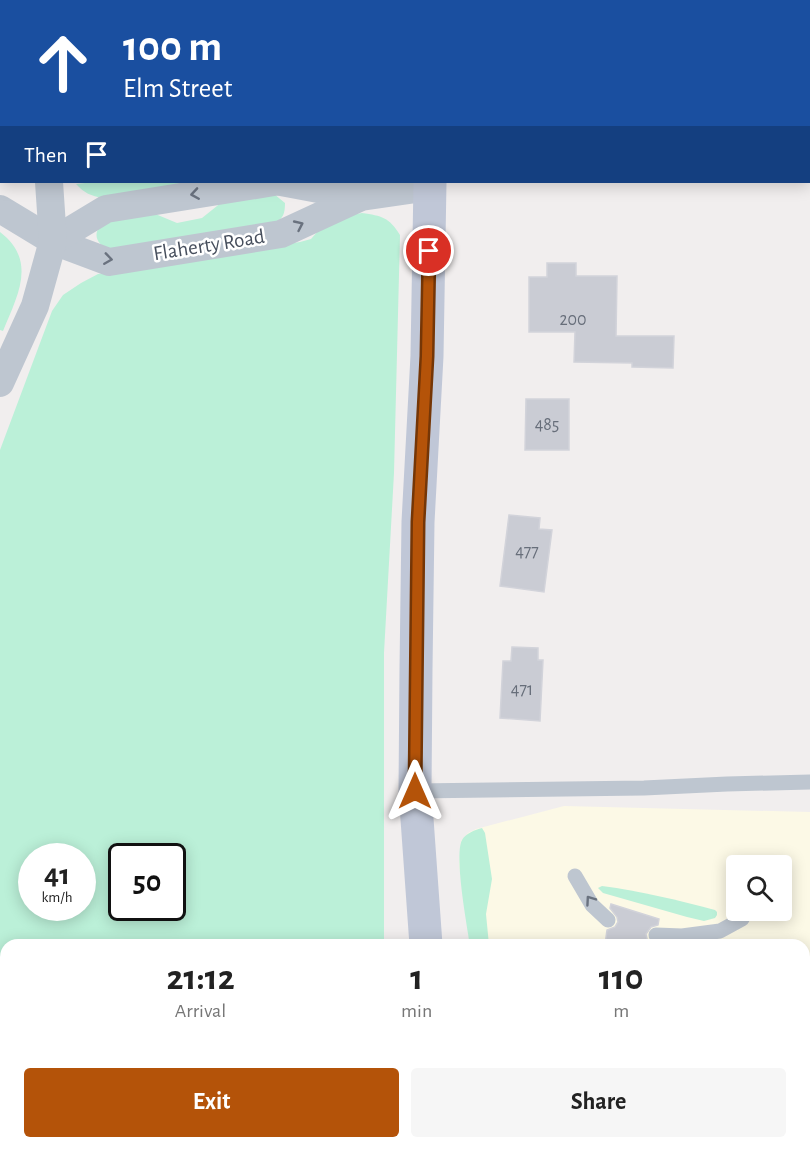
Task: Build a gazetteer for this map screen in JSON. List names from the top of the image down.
{
  "streets": {
    "street": ["Flaherty Road"]
  },
  "house_numbers": [
    "200",
    "485",
    "477",
    "471"
  ],
  "page": {
    "turn": ["100 m", "Elm Street"],
    "then": "Then",
    "speed": "41 km/h",
    "limit": "50",
    "eta": [
      "21:12",
      "Arrival",
      "1",
      "min",
      "110",
      "m"
    ],
    "buttons": ["Exit", "Share"]
  }
}
